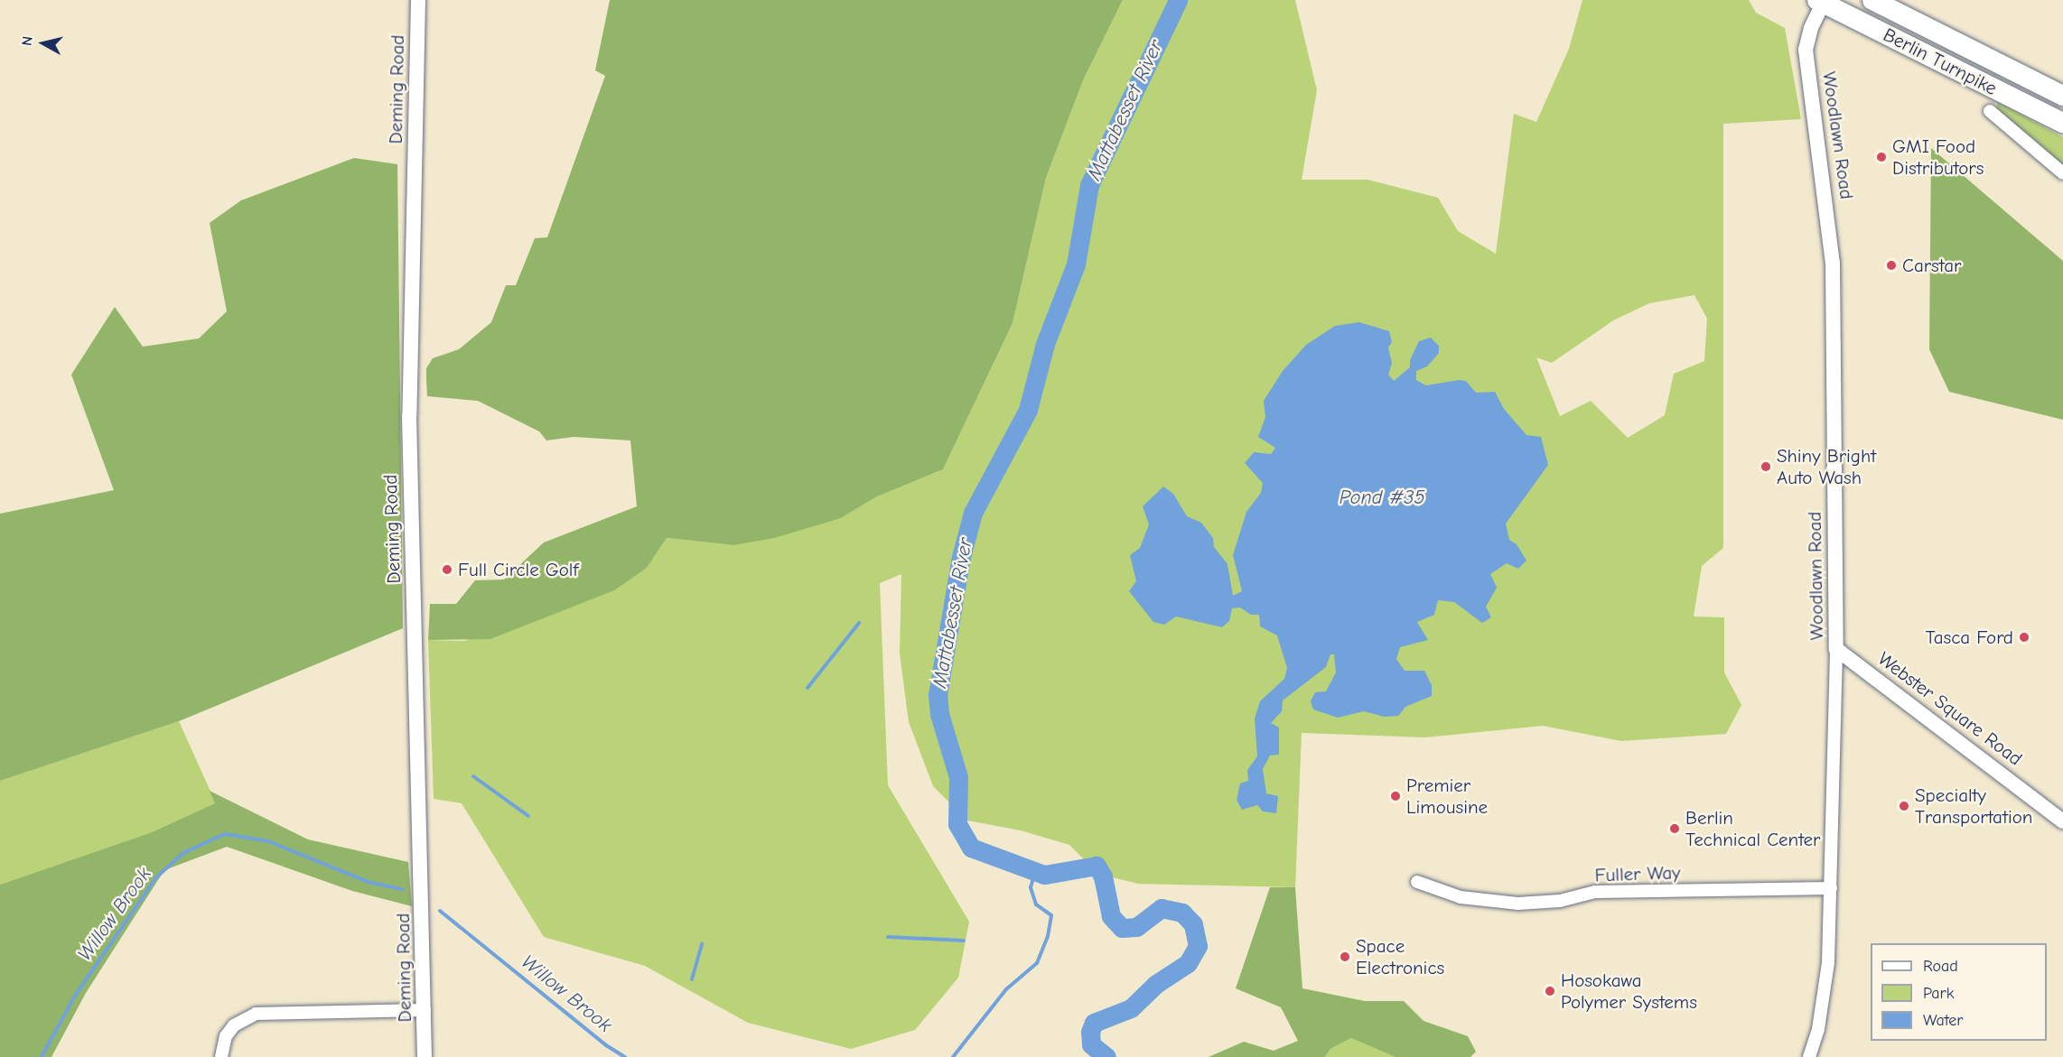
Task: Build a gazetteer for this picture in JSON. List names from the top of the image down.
{
  "streets": {
    "highway": ["Berlin Turnpike"],
    "street": [
      "Deming Road",
      "Woodlawn Road",
      "Webster Square Road",
      "Fuller Way"
    ]
  },
  "crossings": [
    ["Berlin Turnpike", "Woodlawn Road"],
    ["Woodlawn Road", "Webster Square Road"],
    ["Woodlawn Road", "Fuller Way"]
  ],
  "water": ["Mattabesset River", "Pond #35", "Willow Brook"],
  "places": [
    "GMI Food Distributors",
    "Carstar",
    "Shiny Bright Auto Wash",
    "Full Circle Golf",
    "Tasca Ford",
    "Premier Limousine",
    "Specialty Transportation",
    "Berlin Technical Center",
    "Space Electronics",
    "Hosokawa Polymer Systems"
  ],
  "legend": ["Road", "Park", "Water"],
  "north": "left"
}
